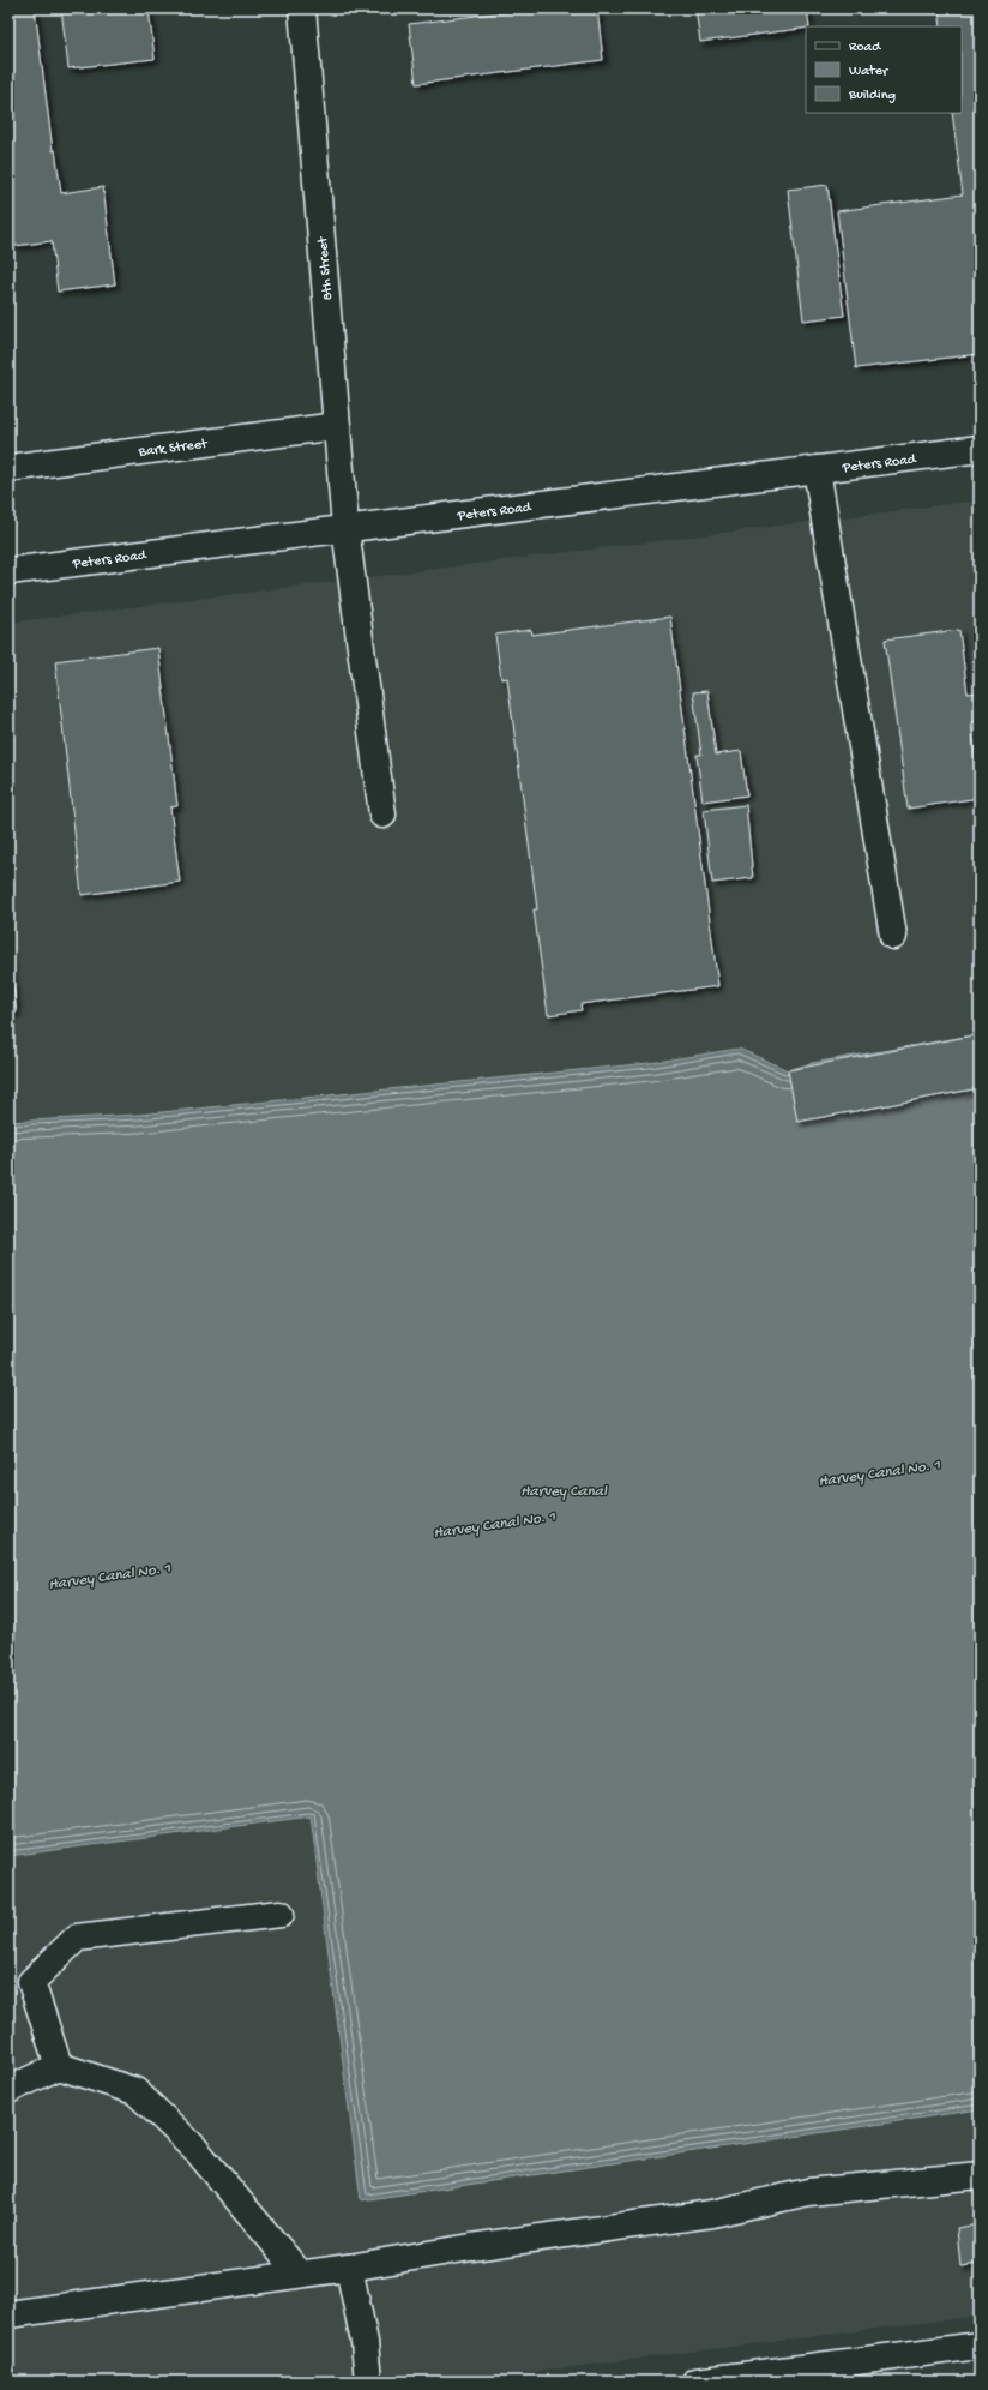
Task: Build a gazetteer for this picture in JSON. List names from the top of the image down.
{
  "streets": {
    "main road": ["8th Street", "Bark Street", "Peters Road"]
  },
  "crossings": [
    ["8th Street", "Bark Street"],
    ["8th Street", "Peters Road"]
  ],
  "water": ["Harvey Canal No. 1", "Harvey Canal"],
  "legend": ["Road", "Water", "Building"]
}
